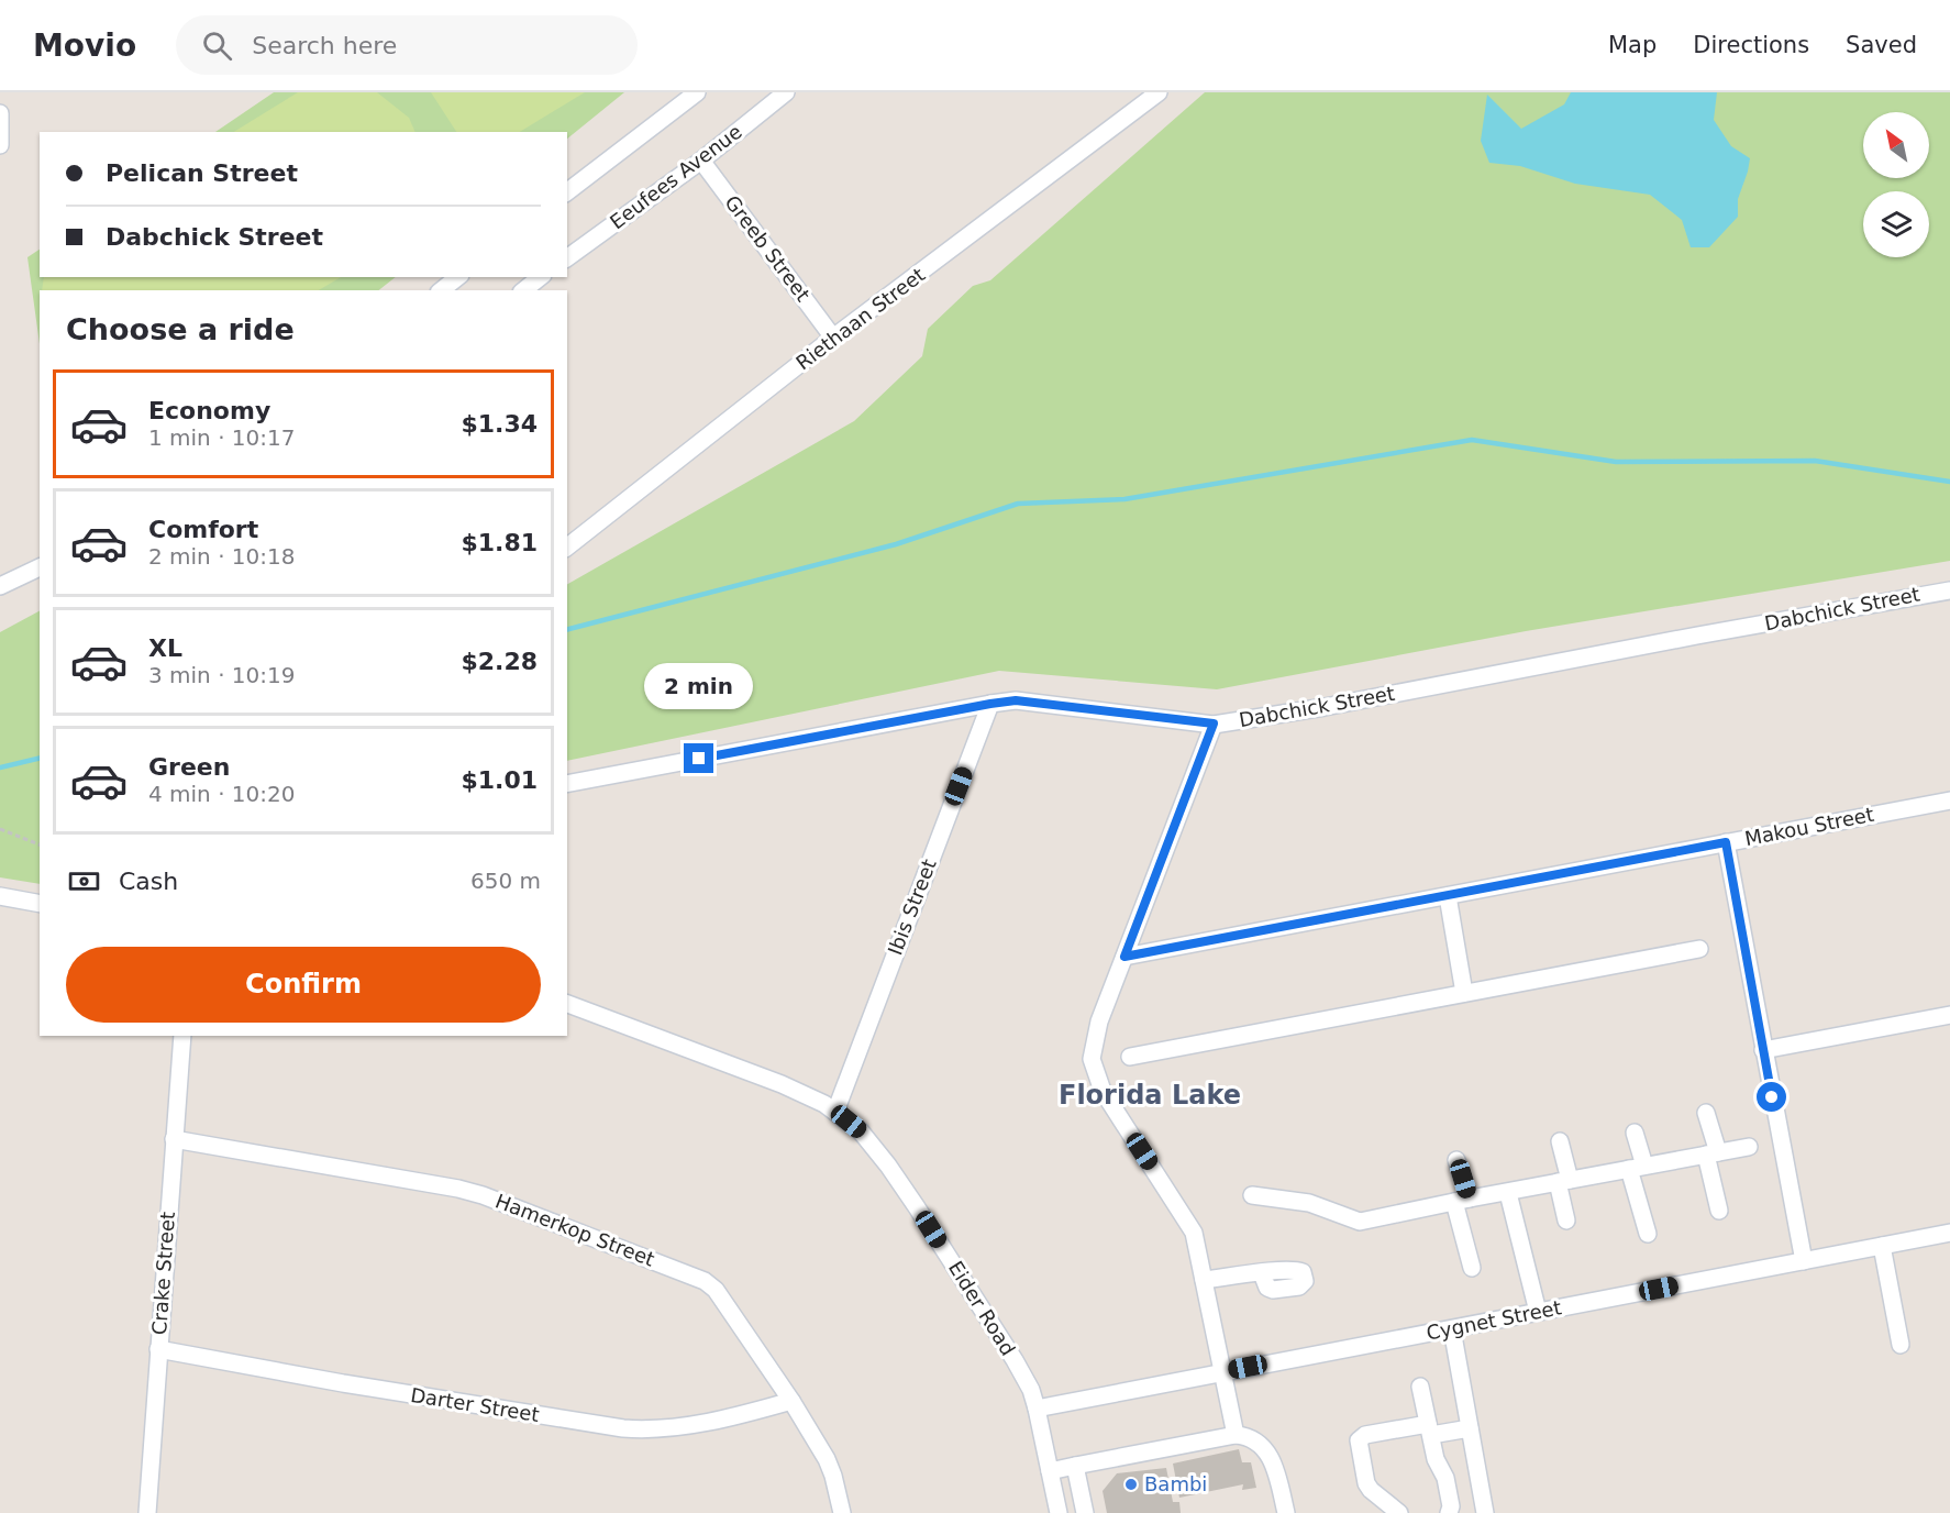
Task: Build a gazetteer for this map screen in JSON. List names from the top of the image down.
{
  "streets": {
    "street": [
      "Eeufees Avenue",
      "Greeb Street",
      "Riethaan Street",
      "Dabchick Street",
      "Makou Street",
      "Ibis Street",
      "Hamerkop Street",
      "Crake Street",
      "Eider Road",
      "Cygnet Street",
      "Darter Street"
    ]
  },
  "crossings": [
    ["Eeufees Avenue", "Greeb Street"],
    ["Greeb Street", "Riethaan Street"],
    ["Dabchick Street", "Ibis Street"],
    ["Ibis Street", "Eider Road"],
    ["Hamerkop Street", "Crake Street"],
    ["Hamerkop Street", "Darter Street"],
    ["Crake Street", "Darter Street"],
    ["Eider Road", "Cygnet Street"]
  ],
  "districts": ["Florida Lake"],
  "places": ["Bambi"],
  "north": "top left",
  "page": {
    "header": "Movio",
    "search": "Search here",
    "nav": ["Map", "Directions", "Saved"],
    "banner": ["Pelican Street", "Dabchick Street"],
    "heading": "Choose a ride",
    "list": [
      {
        "name": "Economy",
        "note": "1 min · 10:17",
        "value": "$1.34"
      },
      {
        "name": "Comfort",
        "note": "2 min · 10:18",
        "value": "$1.81"
      },
      {
        "name": "XL",
        "note": "3 min · 10:19",
        "value": "$2.28"
      },
      {
        "name": "Green",
        "note": "4 min · 10:20",
        "value": "$1.01"
      }
    ],
    "bubble": "2 min",
    "pay": ["Cash", "650 m"],
    "buttons": "Confirm"
  }
}
